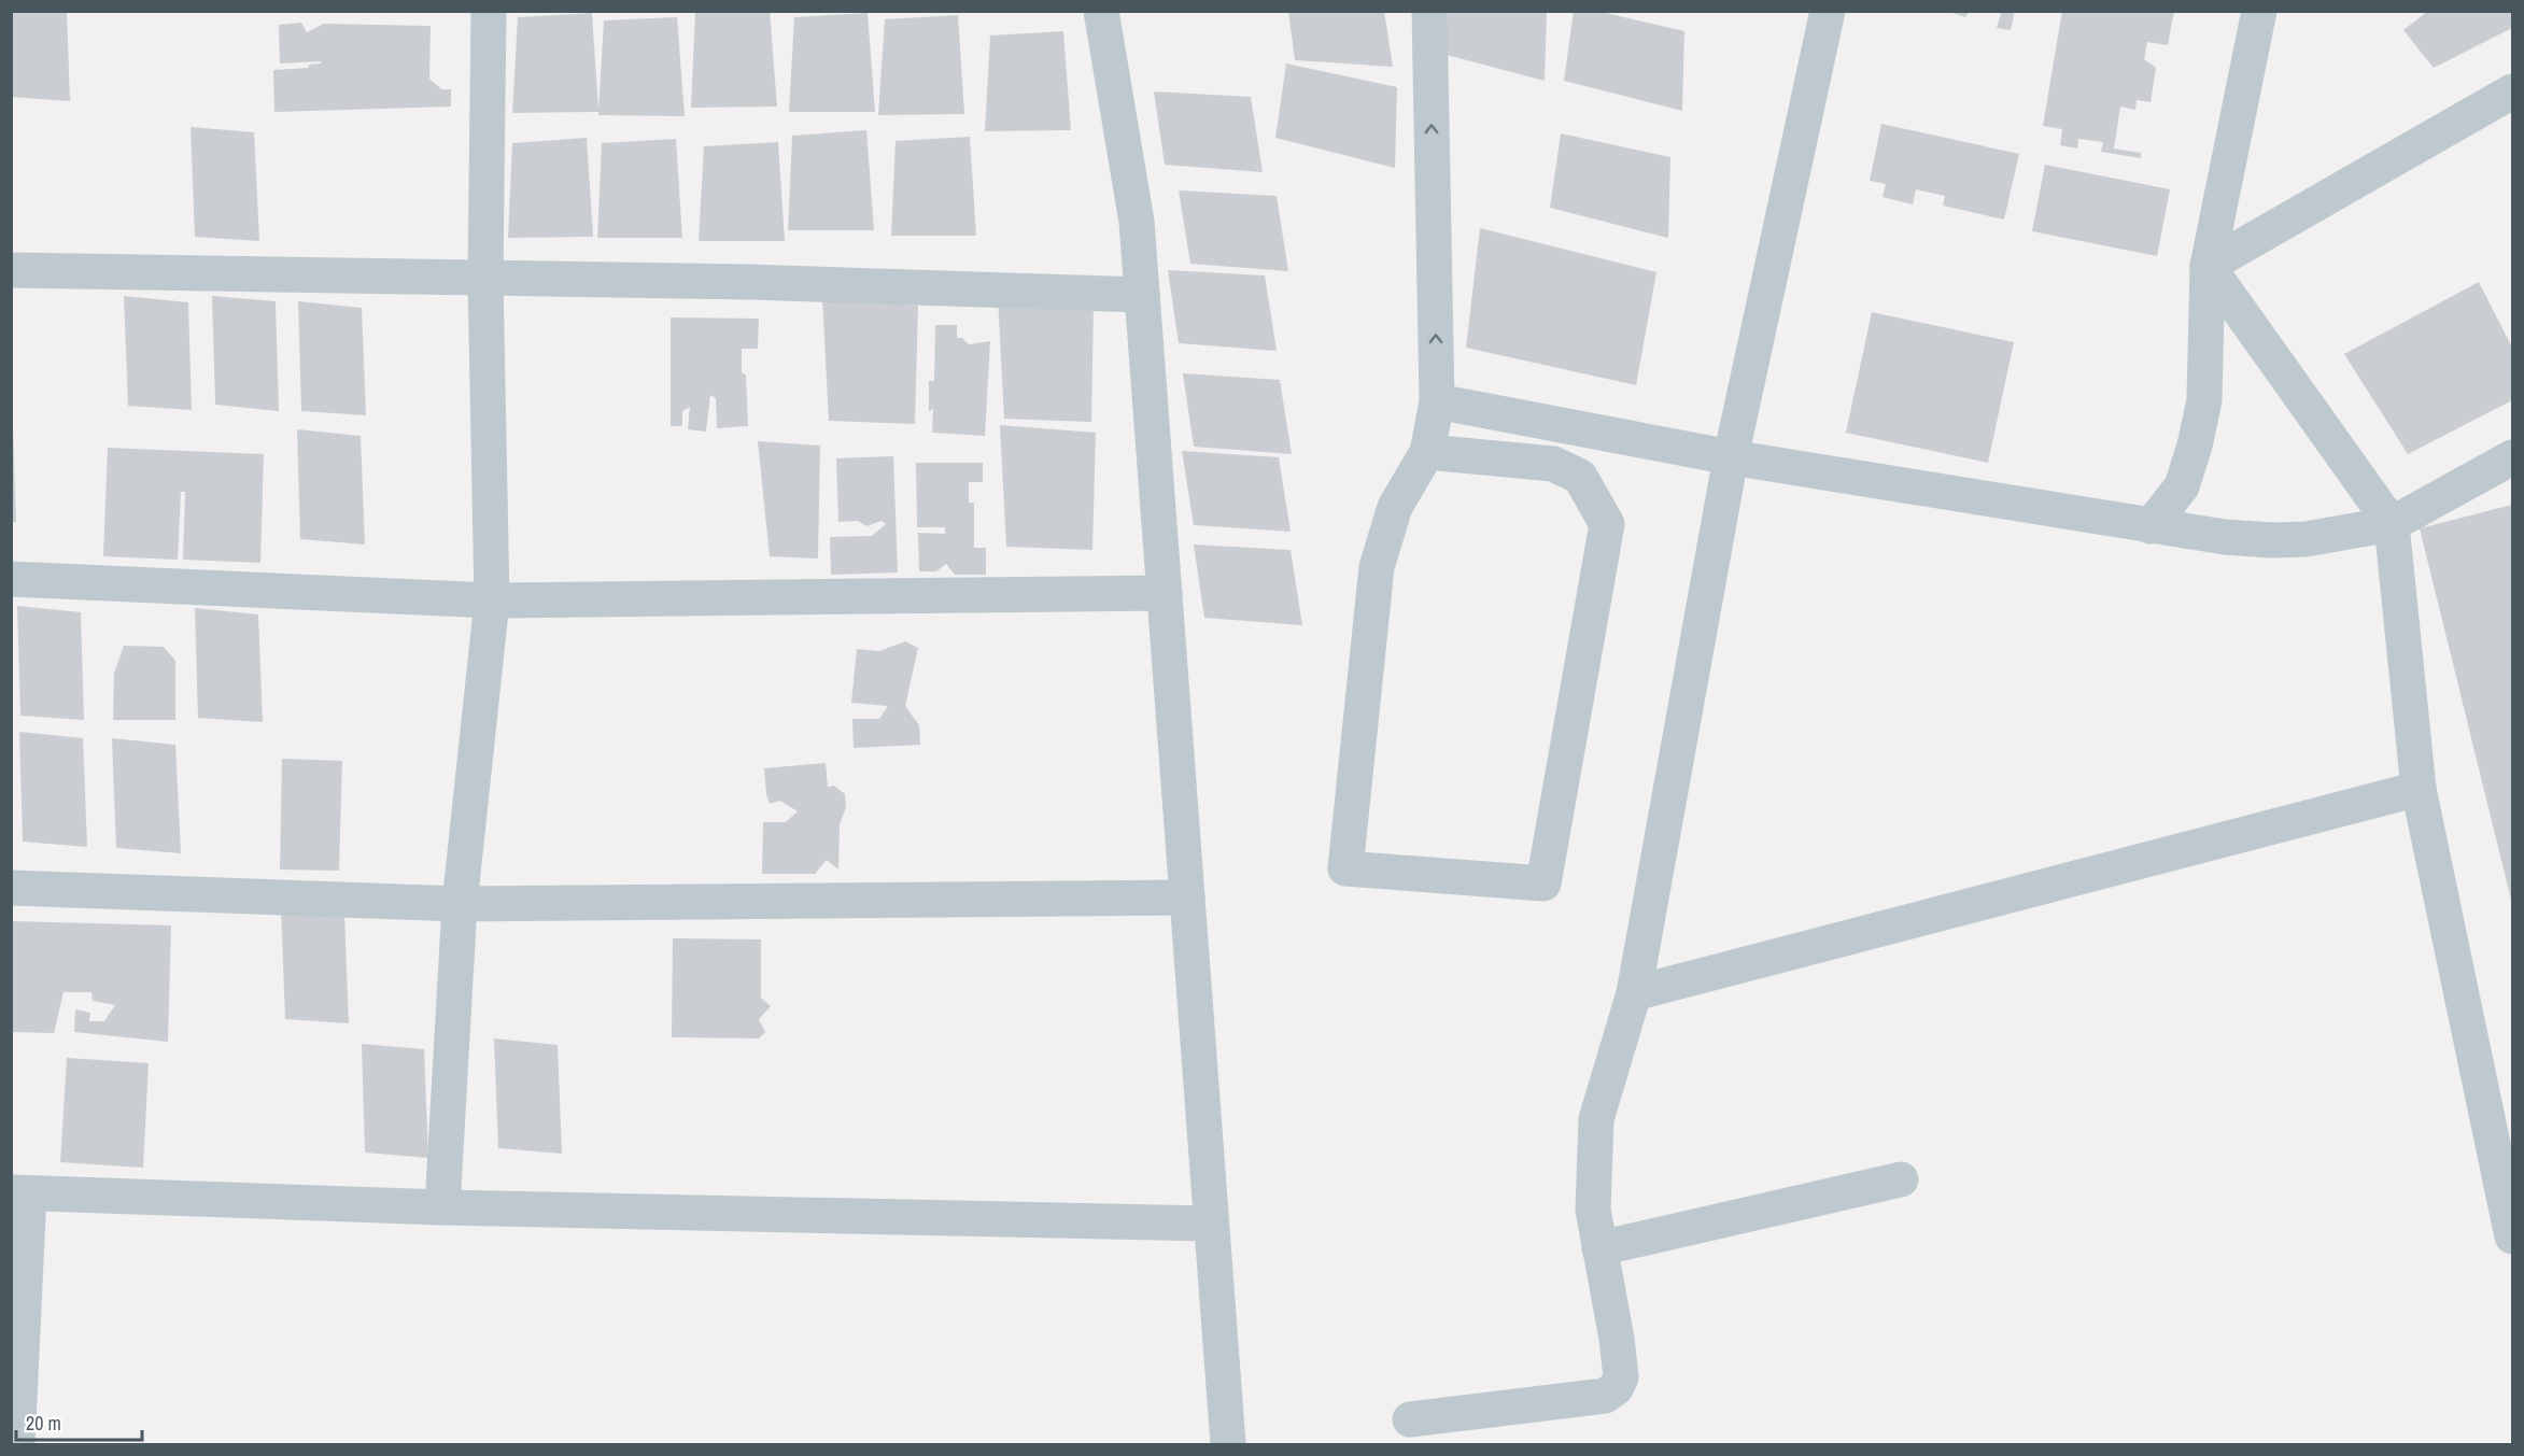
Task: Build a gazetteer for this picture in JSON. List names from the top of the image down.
{
  "scale_bar": "20 m"
}
